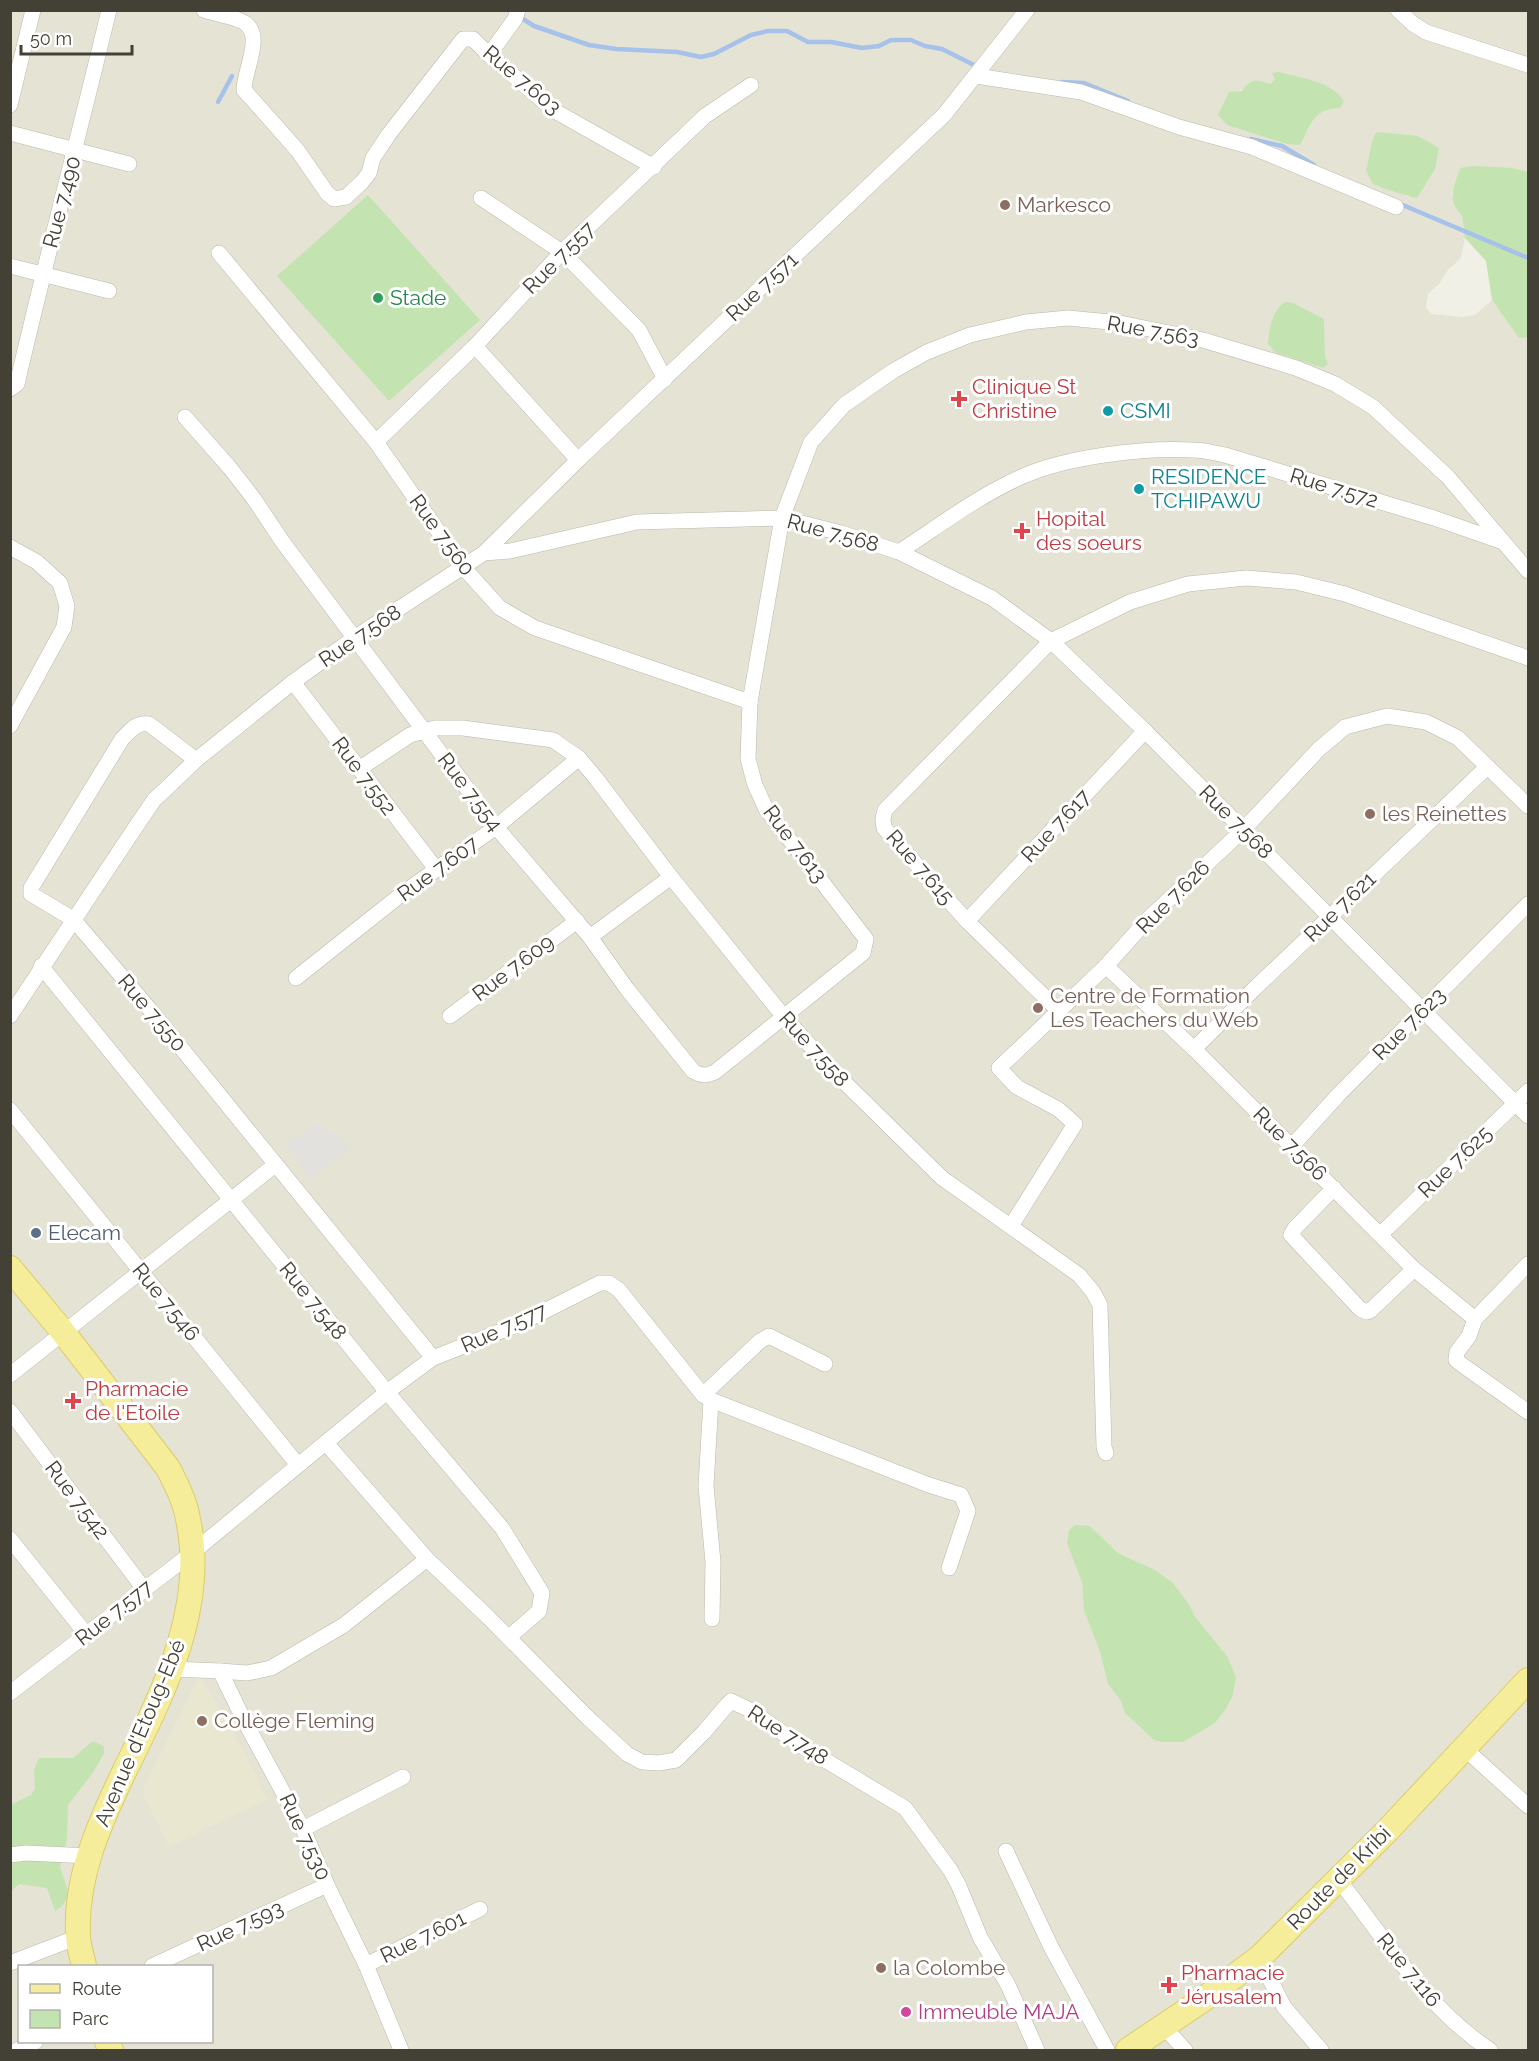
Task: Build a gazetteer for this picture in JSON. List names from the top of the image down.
{
  "streets": {
    "main road": ["Avenue d'Etoug-Ebé", "Route de Kribi"],
    "street": [
      "Rue 7.603",
      "Rue 7.490",
      "Rue 7.557",
      "Rue 7.571",
      "Rue 7.563",
      "Rue 7.572",
      "Rue 7.568",
      "Rue 7.560",
      "Rue 7.552",
      "Rue 7.554",
      "Rue 7.617",
      "Rue 7.613",
      "Rue 7.615",
      "Rue 7.607",
      "Rue 7.626",
      "Rue 7.621",
      "Rue 7.609",
      "Rue 7.550",
      "Rue 7.623",
      "Rue 7.558",
      "Rue 7.566",
      "Rue 7.625",
      "Rue 7.548",
      "Rue 7.546",
      "Rue 7.577",
      "Rue 7.542",
      "Rue 7.748",
      "Rue 7.530",
      "Rue 7.593",
      "Rue 7.601",
      "Rue 7.116"
    ]
  },
  "crossings": [
    ["Rue 7.603", "Rue 7.557"],
    ["Rue 7.557", "Rue 7.560"],
    ["Rue 7.571", "Rue 7.568"],
    ["Rue 7.563", "Rue 7.572"],
    ["Rue 7.563", "Rue 7.568"],
    ["Rue 7.563", "Rue 7.613"],
    ["Rue 7.572", "Rue 7.568"],
    ["Rue 7.568", "Rue 7.560"],
    ["Rue 7.568", "Rue 7.552"],
    ["Rue 7.568", "Rue 7.554"],
    ["Rue 7.568", "Rue 7.617"],
    ["Rue 7.568", "Rue 7.613"],
    ["Rue 7.568", "Rue 7.615"],
    ["Rue 7.568", "Rue 7.626"],
    ["Rue 7.568", "Rue 7.621"],
    ["Rue 7.568", "Rue 7.550"],
    ["Rue 7.568", "Rue 7.623"],
    ["Rue 7.568", "Rue 7.625"],
    ["Rue 7.568", "Rue 7.548"],
    ["Rue 7.560", "Rue 7.613"],
    ["Rue 7.552", "Rue 7.607"],
    ["Rue 7.554", "Rue 7.613"],
    ["Rue 7.554", "Rue 7.607"],
    ["Rue 7.554", "Rue 7.609"],
    ["Rue 7.554", "Rue 7.558"],
    ["Rue 7.617", "Rue 7.615"],
    ["Rue 7.613", "Rue 7.558"],
    ["Rue 7.615", "Rue 7.626"],
    ["Rue 7.607", "Rue 7.558"],
    ["Rue 7.626", "Rue 7.621"],
    ["Rue 7.626", "Rue 7.558"],
    ["Rue 7.626", "Rue 7.566"],
    ["Rue 7.621", "Rue 7.566"],
    ["Rue 7.550", "Rue 7.577"],
    ["Rue 7.623", "Rue 7.566"],
    ["Rue 7.566", "Rue 7.625"],
    ["Rue 7.548", "Rue 7.577"],
    ["Rue 7.548", "Rue 7.748"],
    ["Rue 7.546", "Rue 7.577"],
    ["Rue 7.577", "Rue 7.542"],
    ["Rue 7.577", "Avenue d'Etoug-Ebé"],
    ["Rue 7.577", "Rue 7.748"],
    ["Rue 7.530", "Rue 7.593"],
    ["Rue 7.530", "Rue 7.601"],
    ["Route de Kribi", "Rue 7.116"]
  ],
  "places": {
    "other": [
      "Markesco",
      "Stade",
      "CSMI",
      "RESIDENCE TCHIPAWU",
      "les Reinettes",
      "Centre de Formation Les Teachers du Web",
      "Elecam",
      "Collège Fleming",
      "la Colombe",
      "Immeuble MAJA"
    ],
    "health": [
      "Clinique St Christine",
      "Hopital des soeurs",
      "Pharmacie de l'Etoile",
      "Pharmacie Jérusalem"
    ]
  },
  "legend": ["Route", "Parc"],
  "scale_bar": "50 m"
}
